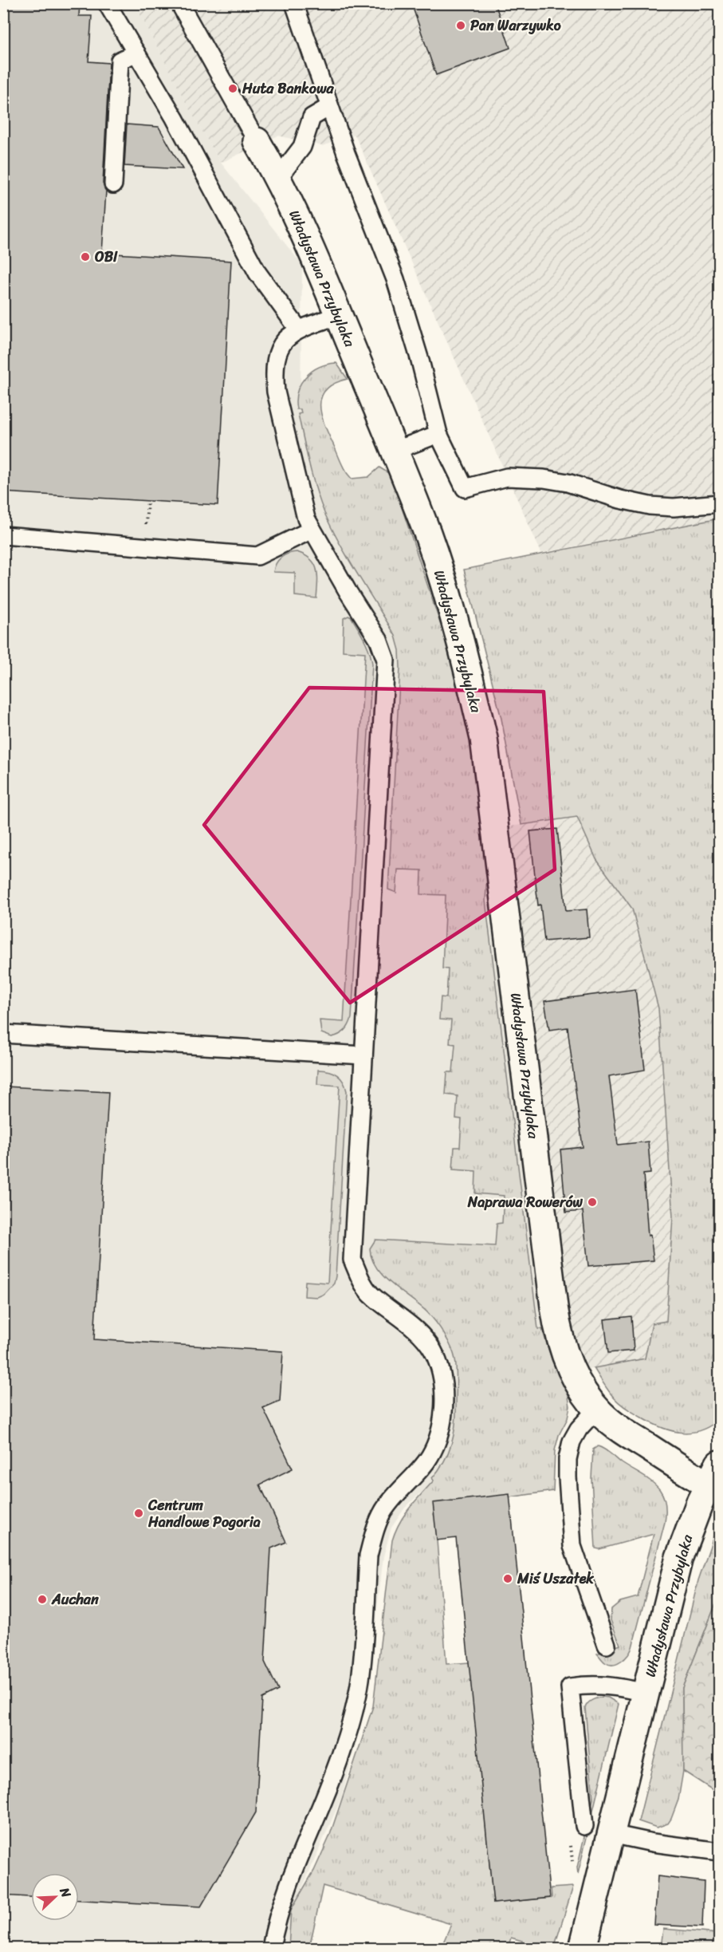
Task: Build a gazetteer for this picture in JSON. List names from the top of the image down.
{
  "streets": {
    "street": ["Władysława Przybylaka"]
  },
  "places": [
    "Pan Warzywko",
    "Huta Bankowa",
    "OBI",
    "Naprawa Rowerów",
    "Centrum Handlowe Pogoria",
    "Miś Uszatek",
    "Auchan"
  ],
  "north": "top right"
}
